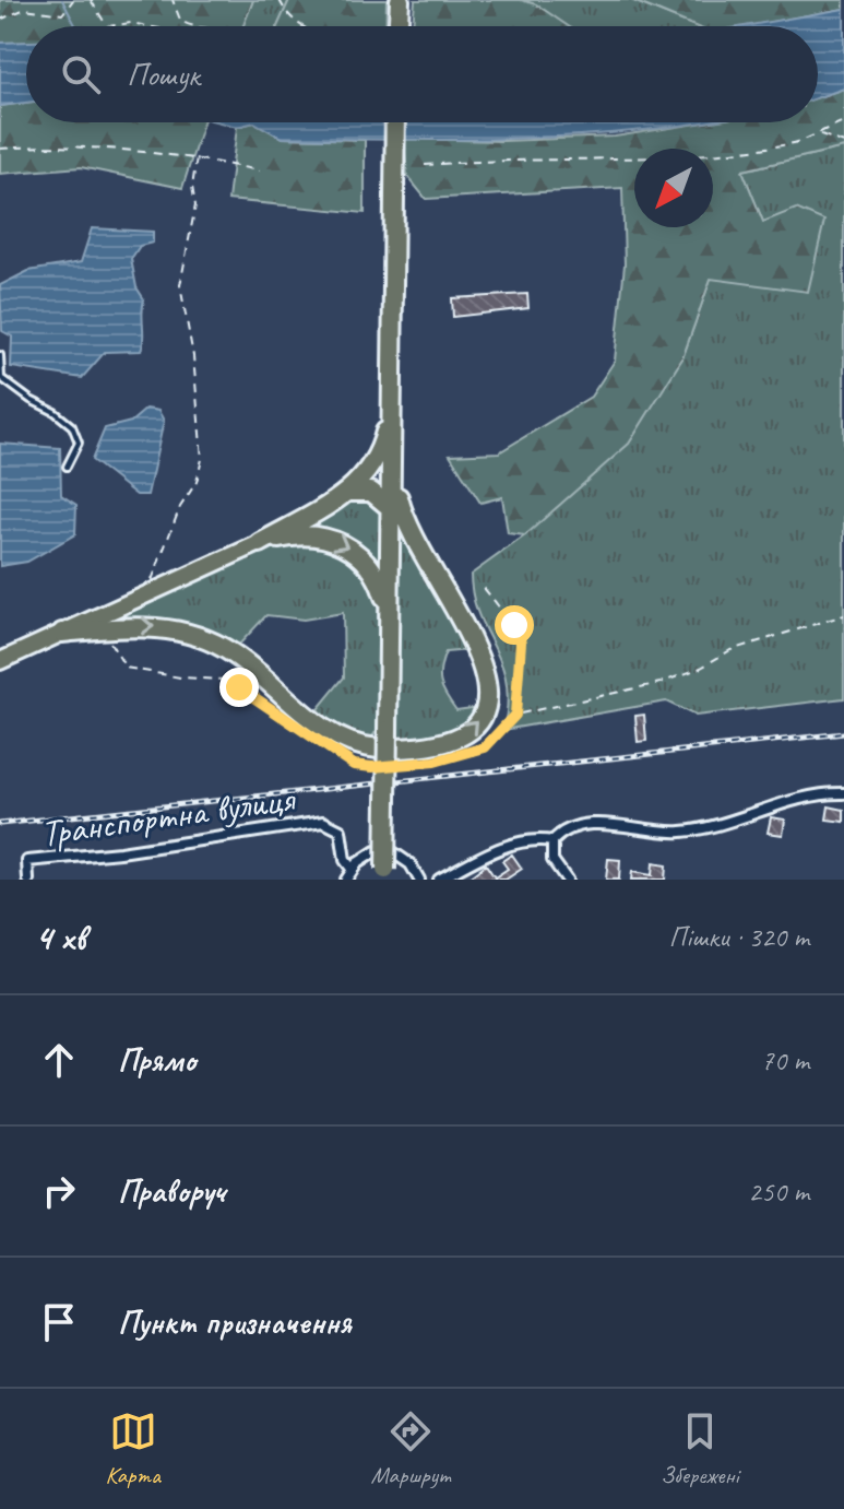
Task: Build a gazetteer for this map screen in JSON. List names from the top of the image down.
{
  "streets": {
    "street": ["Транспортна вулиця"]
  },
  "north": "bottom left",
  "page": {
    "search": "Пошук",
    "heading": ["4 хв", "Пішки · 320 m"],
    "list": [
      ["Прямо", "70 m"],
      ["Праворуч", "250 m"],
      "Пункт призначення"
    ],
    "nav": ["Карта", "Маршрут", "Збережені"]
  }
}
